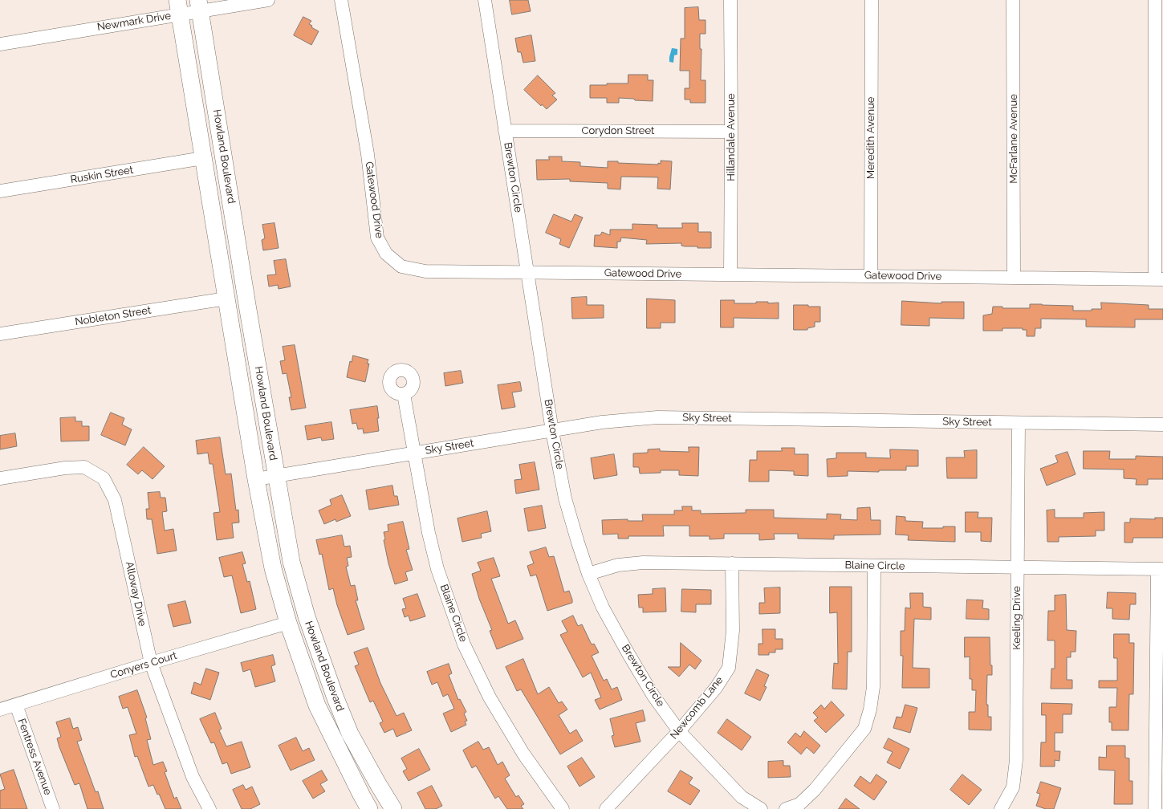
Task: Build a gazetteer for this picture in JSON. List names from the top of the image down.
{
  "streets": {
    "main road": ["Howland Boulevard"],
    "street": [
      "Newmark Drive",
      "Corydon Street",
      "Hillandale Avenue",
      "Meredith Avenue",
      "McFarlane Avenue",
      "Ruskin Street",
      "Brewton Circle",
      "Gatewood Drive",
      "Nobleton Street",
      "Sky Street",
      "Blaine Circle",
      "Alloway Drive",
      "Keeling Drive",
      "Conyers Court",
      "Newcomb Lane",
      "Fentress Avenue"
    ]
  },
  "crossings": [
    ["Newmark Drive", "Howland Boulevard"],
    ["Corydon Street", "Hillandale Avenue"],
    ["Corydon Street", "Brewton Circle"],
    ["Hillandale Avenue", "Gatewood Drive"],
    ["Meredith Avenue", "Gatewood Drive"],
    ["McFarlane Avenue", "Gatewood Drive"],
    ["Howland Boulevard", "Ruskin Street"],
    ["Howland Boulevard", "Nobleton Street"],
    ["Howland Boulevard", "Sky Street"],
    ["Howland Boulevard", "Conyers Court"],
    ["Brewton Circle", "Gatewood Drive"],
    ["Brewton Circle", "Sky Street"],
    ["Brewton Circle", "Blaine Circle"],
    ["Brewton Circle", "Newcomb Lane"],
    ["Sky Street", "Blaine Circle"],
    ["Sky Street", "Keeling Drive"],
    ["Blaine Circle", "Keeling Drive"],
    ["Blaine Circle", "Newcomb Lane"],
    ["Alloway Drive", "Conyers Court"],
    ["Conyers Court", "Fentress Avenue"]
  ]
}
